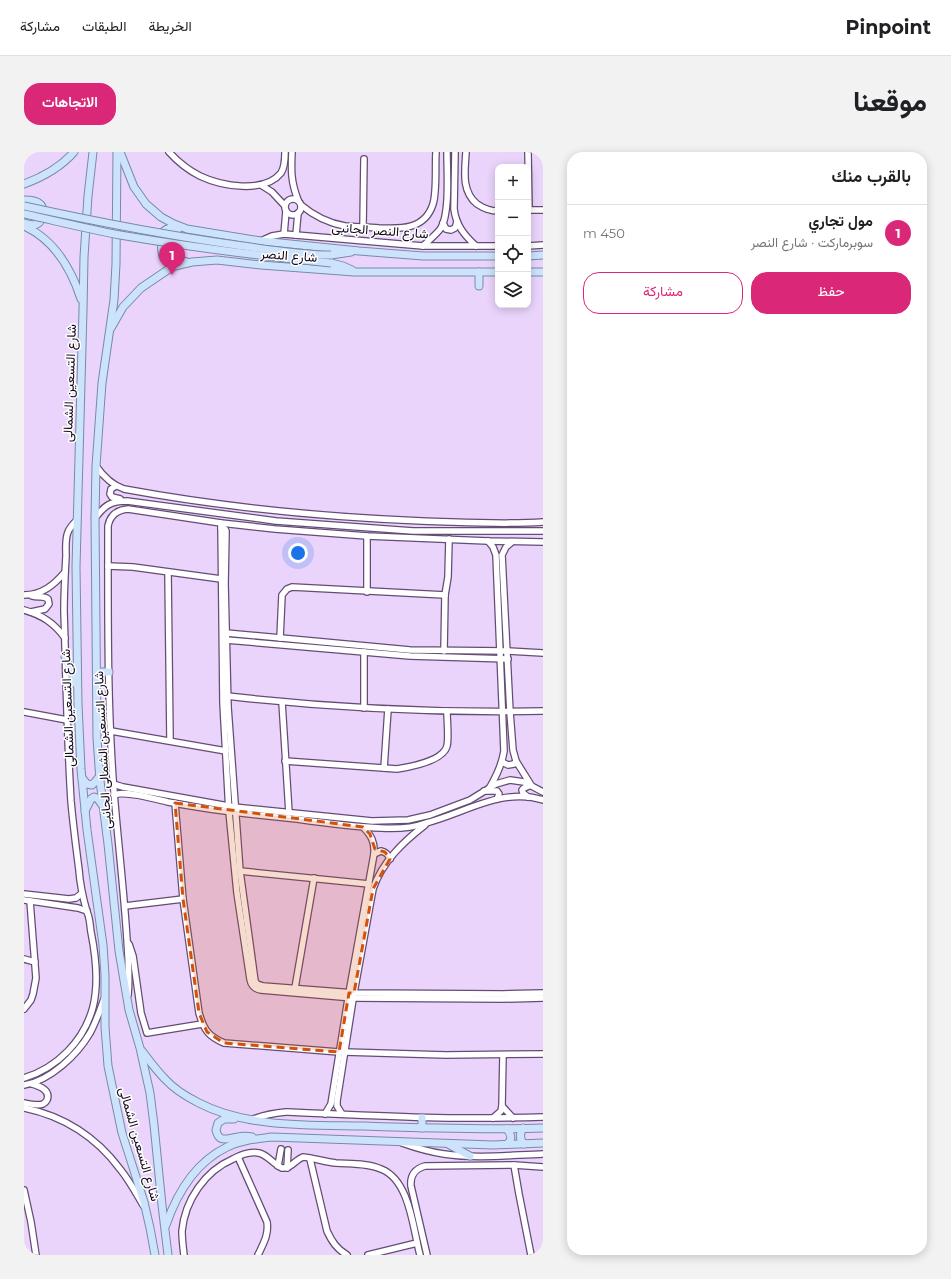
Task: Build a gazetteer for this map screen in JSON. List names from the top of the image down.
{
  "streets": {
    "main road": ["شارع النصر", "شارع التسعين الشمالى"],
    "street": ["شارع النصر الجانبى", "شارع التسعين الشمالى الجانبى"]
  },
  "crossings": [
    ["شارع النصر الجانبى", "شارع النصر"],
    ["شارع النصر", "شارع التسعين الشمالى"],
    ["شارع التسعين الشمالى", "شارع التسعين الشمالى الجانبى"]
  ],
  "page": {
    "header": "Pinpoint",
    "nav": ["الخريطة", "الطبقات", "مشاركة"],
    "title": "موقعنا",
    "buttons": [
      "الاتجاهات",
      ["حفظ", "مشاركة"]
    ],
    "heading": "بالقرب منك",
    "map_buttons": ["+", "−"],
    "list": [
      {
        "mark": "1",
        "name": "مول تجاري",
        "note": "سوبرماركت · شارع النصر",
        "value": "450 m"
      }
    ],
    "pins": "1"
  }
}
